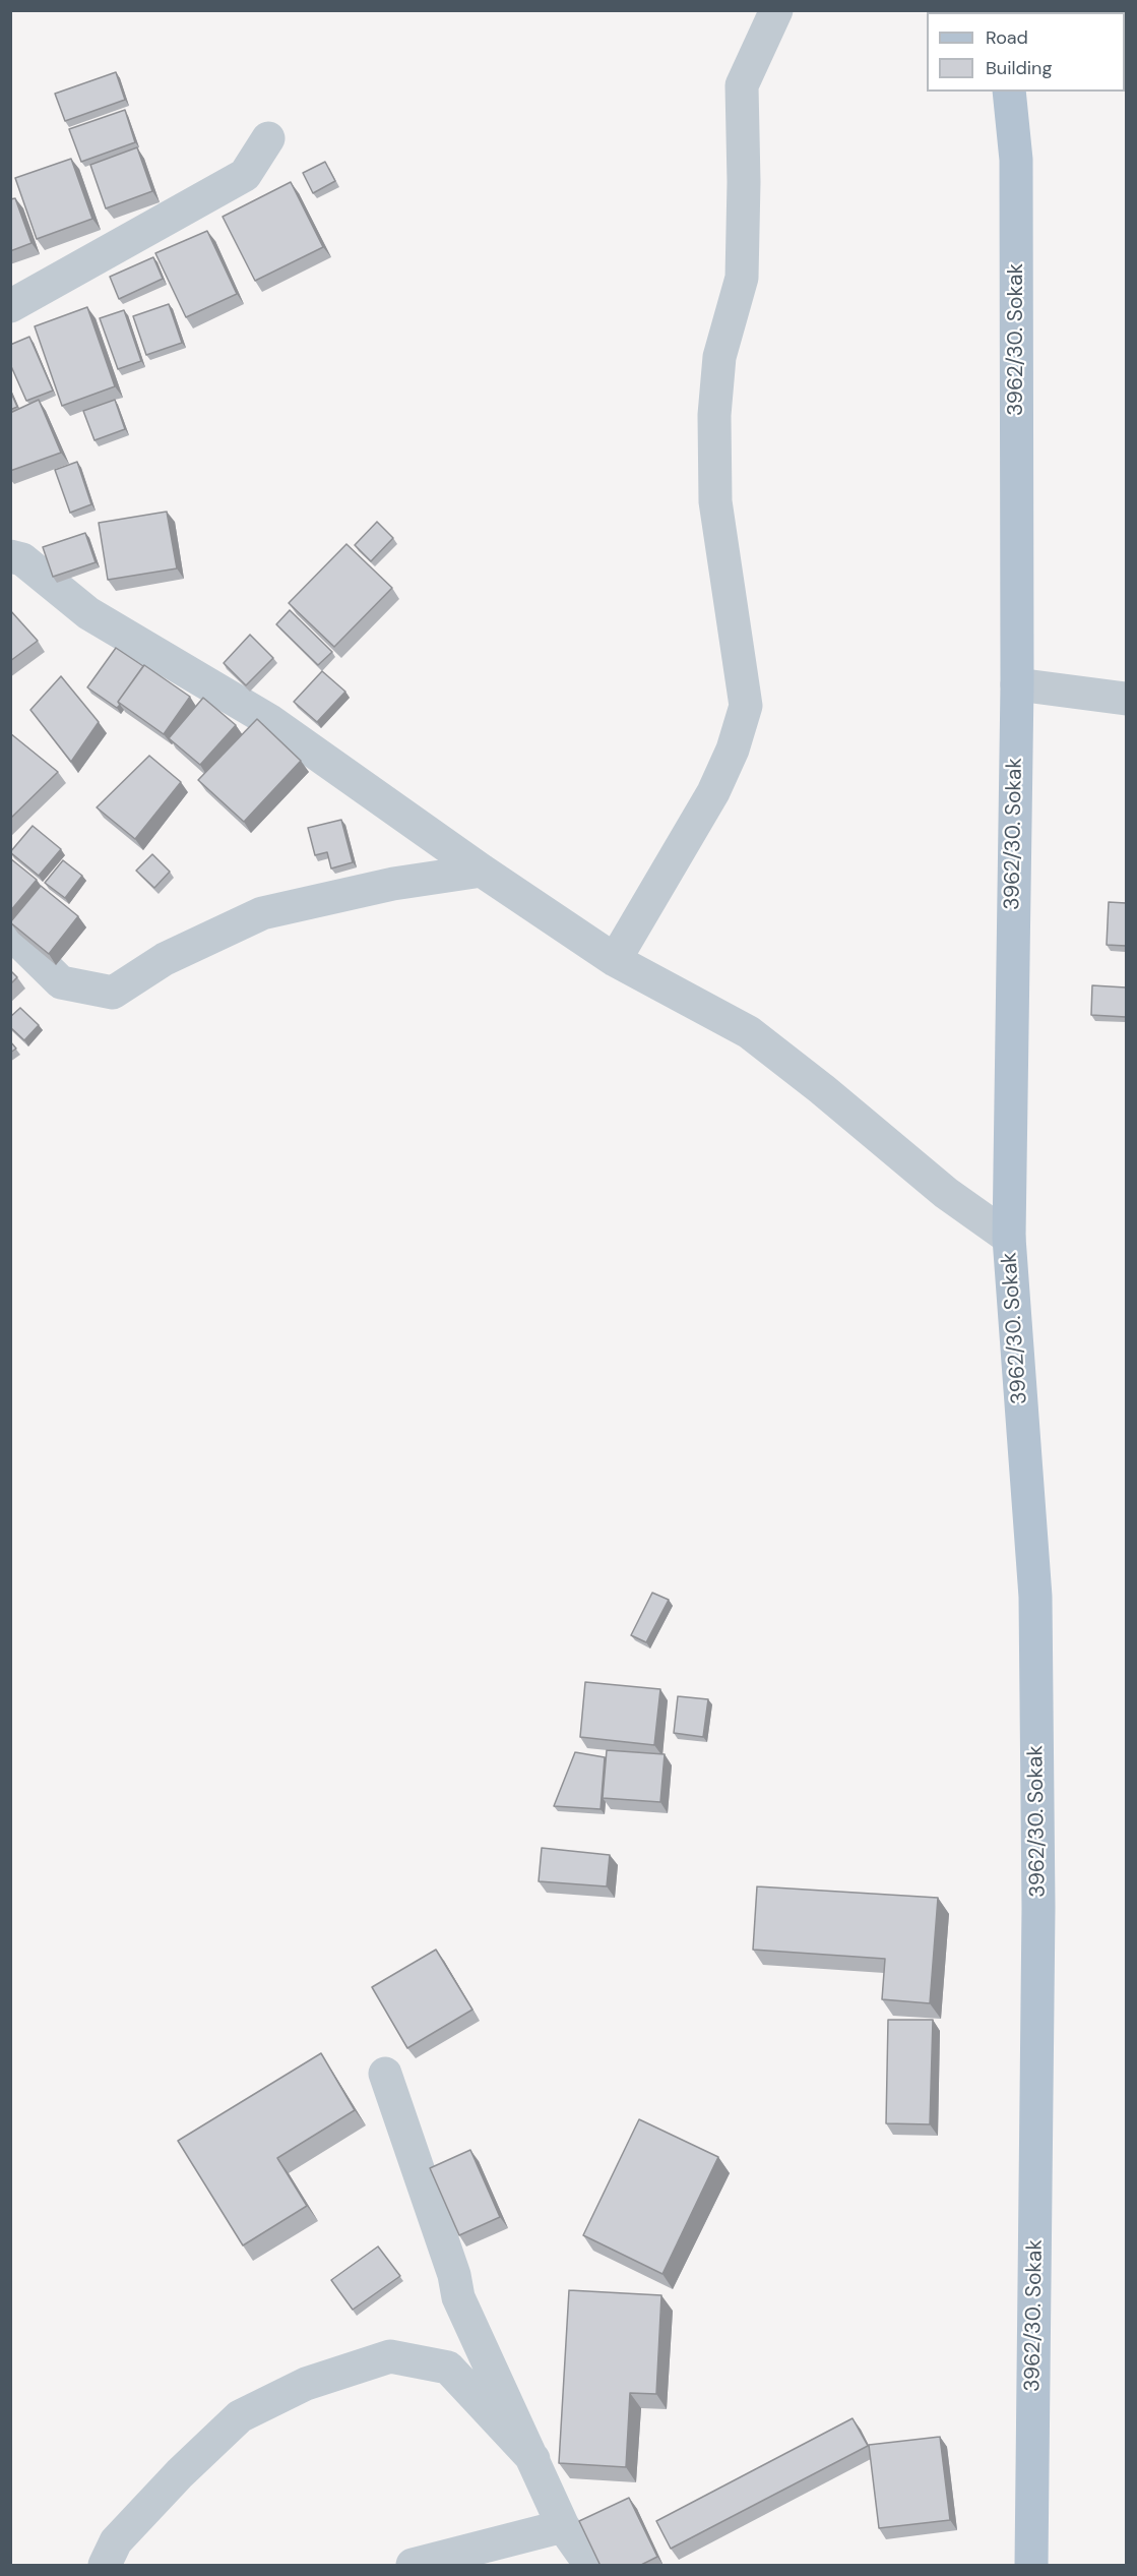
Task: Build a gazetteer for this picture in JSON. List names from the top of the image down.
{
  "streets": {
    "main road": ["3962/30. Sokak"]
  },
  "legend": ["Road", "Building"]
}
